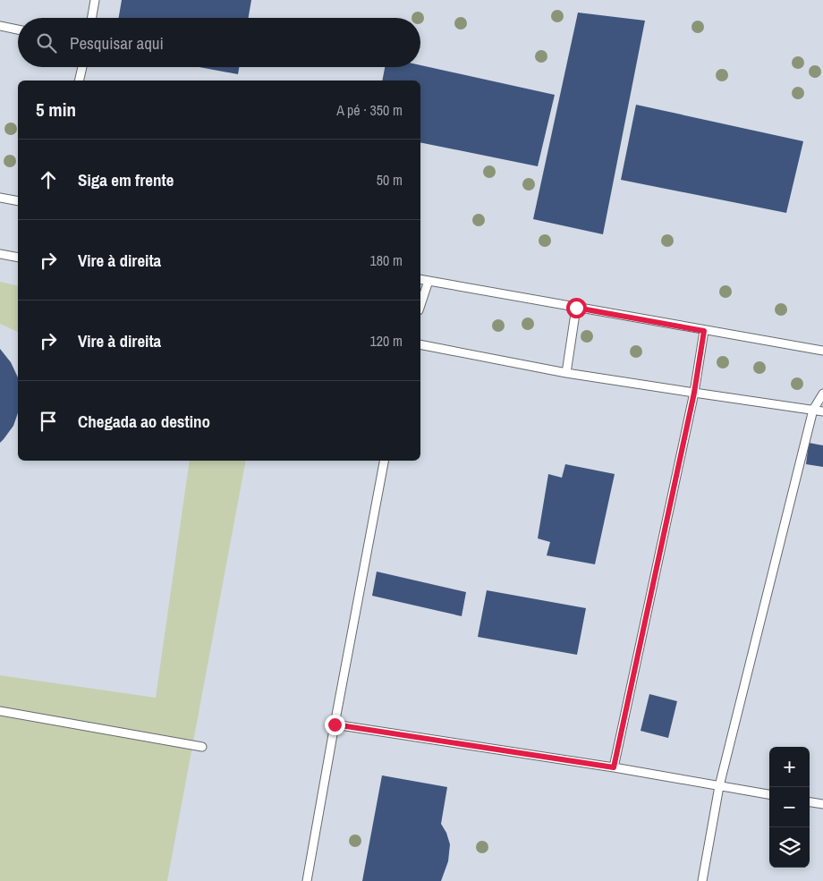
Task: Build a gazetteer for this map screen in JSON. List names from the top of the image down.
{
  "page": {
    "search": "Pesquisar aqui",
    "heading": ["5 min", "A pé · 350 m"],
    "list": [
      ["Siga em frente", "50 m"],
      ["Vire à direita", "180 m"],
      ["Vire à direita", "120 m"],
      "Chegada ao destino"
    ],
    "map_buttons": ["+", "−"]
  }
}
